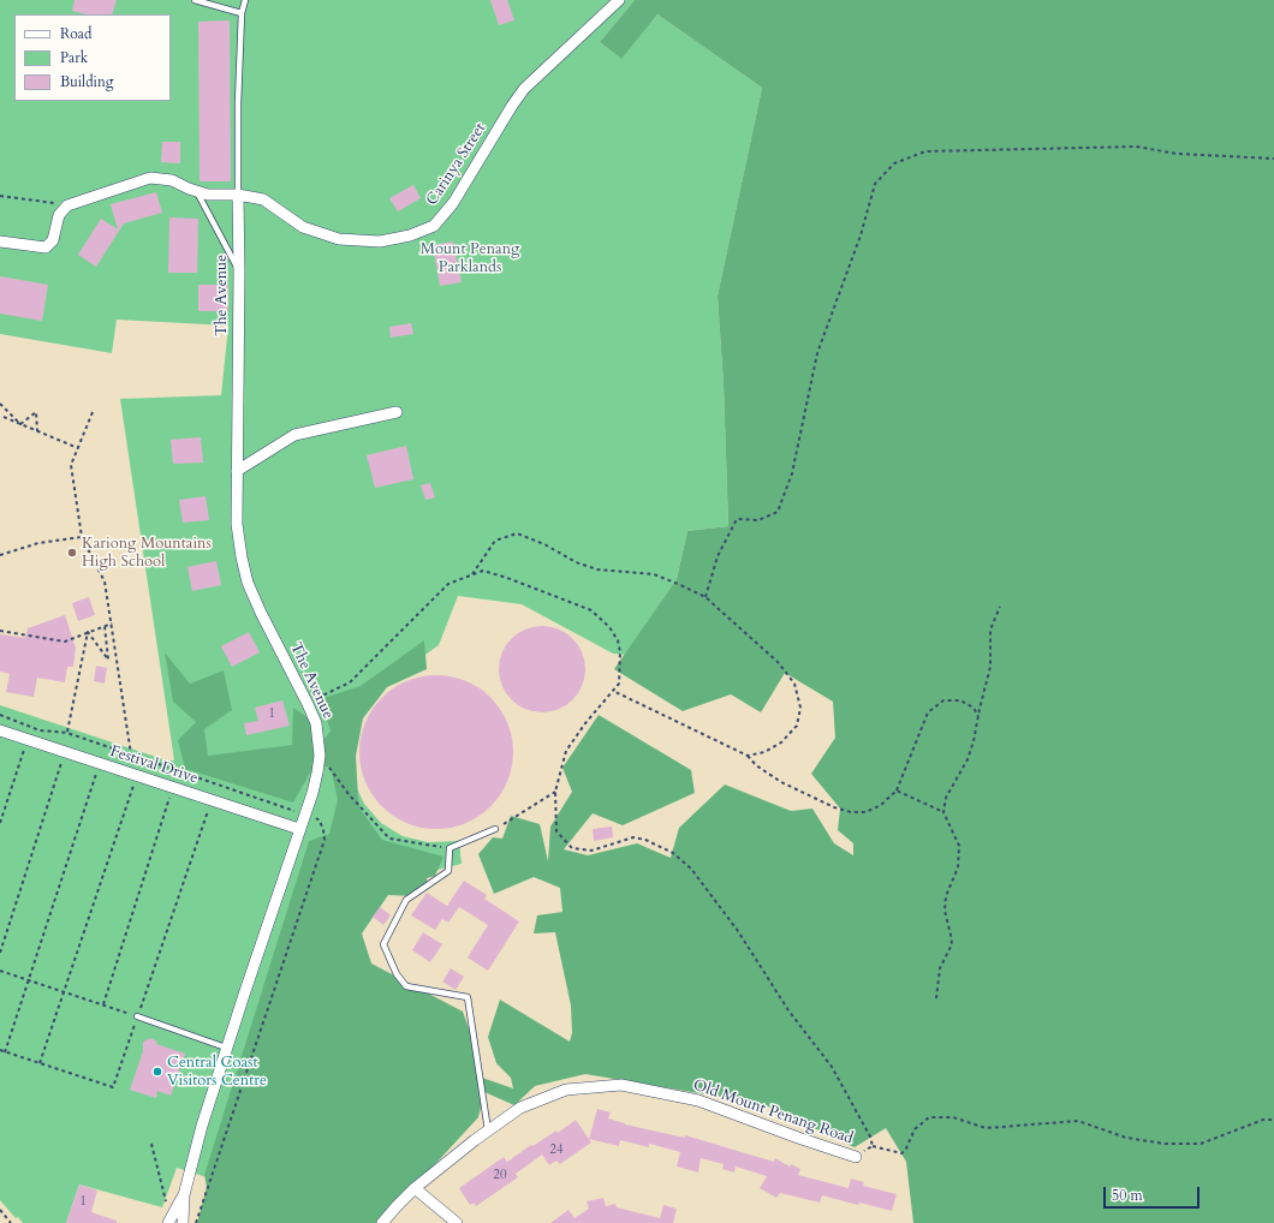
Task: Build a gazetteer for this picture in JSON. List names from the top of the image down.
{
  "streets": {
    "street": [
      "Carinya Street",
      "The Avenue",
      "Festival Drive",
      "Old Mount Penang Road"
    ]
  },
  "crossings": [
    ["Carinya Street", "The Avenue"],
    ["The Avenue", "Festival Drive"]
  ],
  "parks": ["Mount Penang Parklands"],
  "places": ["Kariong Mountains High School", "Central Coast Visitors Centre"],
  "house_numbers": [
    "1",
    "24",
    "20",
    "1"
  ],
  "legend": ["Road", "Park", "Building"],
  "scale_bar": "50 m"
}
